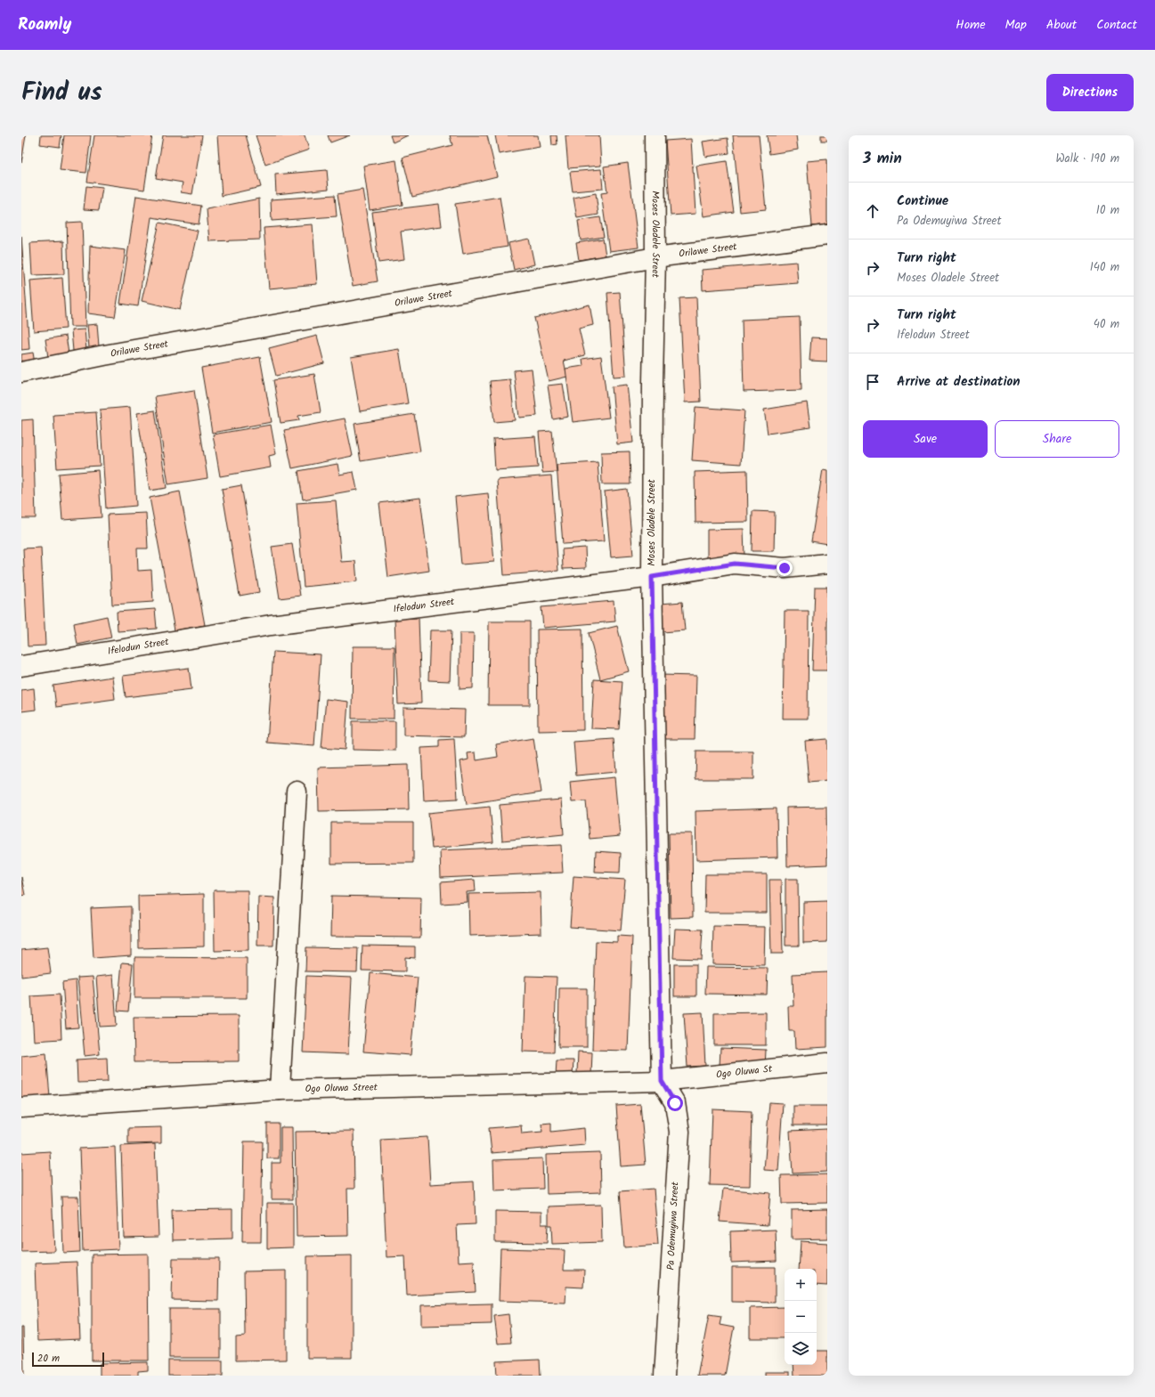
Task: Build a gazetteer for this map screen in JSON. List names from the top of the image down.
{
  "streets": {
    "street": [
      "Moses Oladele Street",
      "Orilawe Street",
      "Ifelodun Street",
      "Ogo Oluwa St",
      "Ogo Oluwa Street",
      "Pa Odemuyiwa Street"
    ]
  },
  "crossings": [
    ["Moses Oladele Street", "Orilawe Street"],
    ["Moses Oladele Street", "Ifelodun Street"],
    ["Moses Oladele Street", "Ogo Oluwa St"],
    ["Moses Oladele Street", "Ogo Oluwa Street"],
    ["Moses Oladele Street", "Pa Odemuyiwa Street"],
    ["Ogo Oluwa St", "Ogo Oluwa Street"],
    ["Ogo Oluwa St", "Pa Odemuyiwa Street"],
    ["Ogo Oluwa Street", "Pa Odemuyiwa Street"]
  ],
  "scale_bar": "20 m",
  "page": {
    "header": "Roamly",
    "nav": [
      "Home",
      "Map",
      "About",
      "Contact"
    ],
    "title": "Find us",
    "buttons": [
      "Directions",
      ["Save", "Share"]
    ],
    "heading": ["3 min", "Walk · 190 m"],
    "list": [
      ["Continue", "Pa Odemuyiwa Street", "10 m"],
      ["Turn right", "Moses Oladele Street", "140 m"],
      ["Turn right", "Ifelodun Street", "40 m"],
      "Arrive at destination"
    ],
    "map_buttons": ["+", "−"],
    "scale": "20 m"
  }
}
